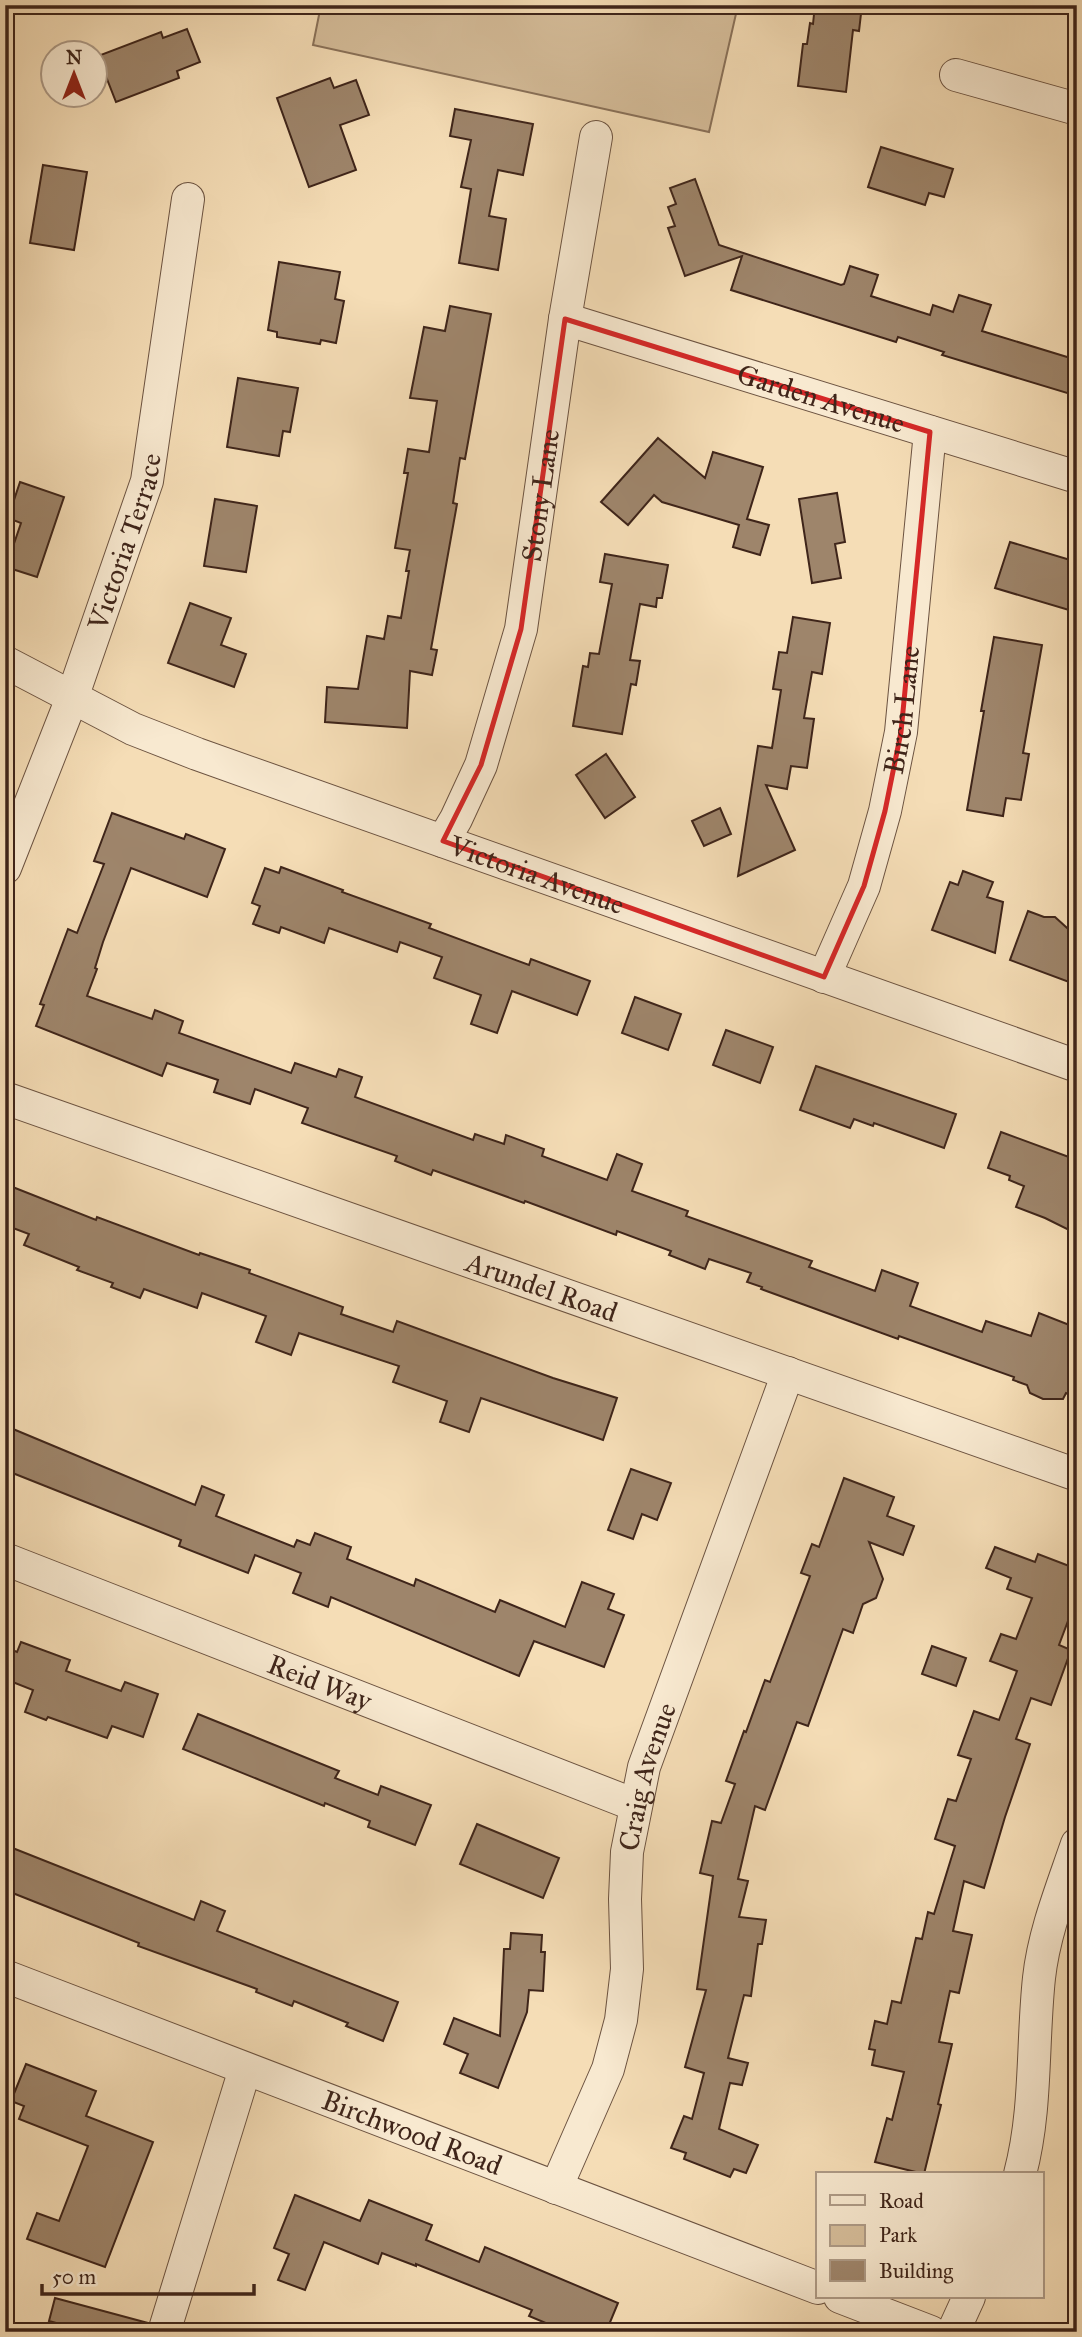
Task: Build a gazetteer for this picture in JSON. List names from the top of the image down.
{
  "streets": {
    "street": [
      "Garden Avenue",
      "Stony Lane",
      "Victoria Terrace",
      "Birch Lane",
      "Victoria Avenue",
      "Arundel Road",
      "Reid Way",
      "Craig Avenue",
      "Birchwood Road"
    ]
  },
  "crossings": [
    ["Garden Avenue", "Stony Lane"],
    ["Garden Avenue", "Birch Lane"],
    ["Stony Lane", "Victoria Avenue"],
    ["Victoria Terrace", "Victoria Avenue"],
    ["Birch Lane", "Victoria Avenue"],
    ["Arundel Road", "Craig Avenue"],
    ["Reid Way", "Craig Avenue"],
    ["Craig Avenue", "Birchwood Road"]
  ],
  "legend": ["Road", "Park", "Building"],
  "scale_bar": "50 m",
  "north": "top"
}
